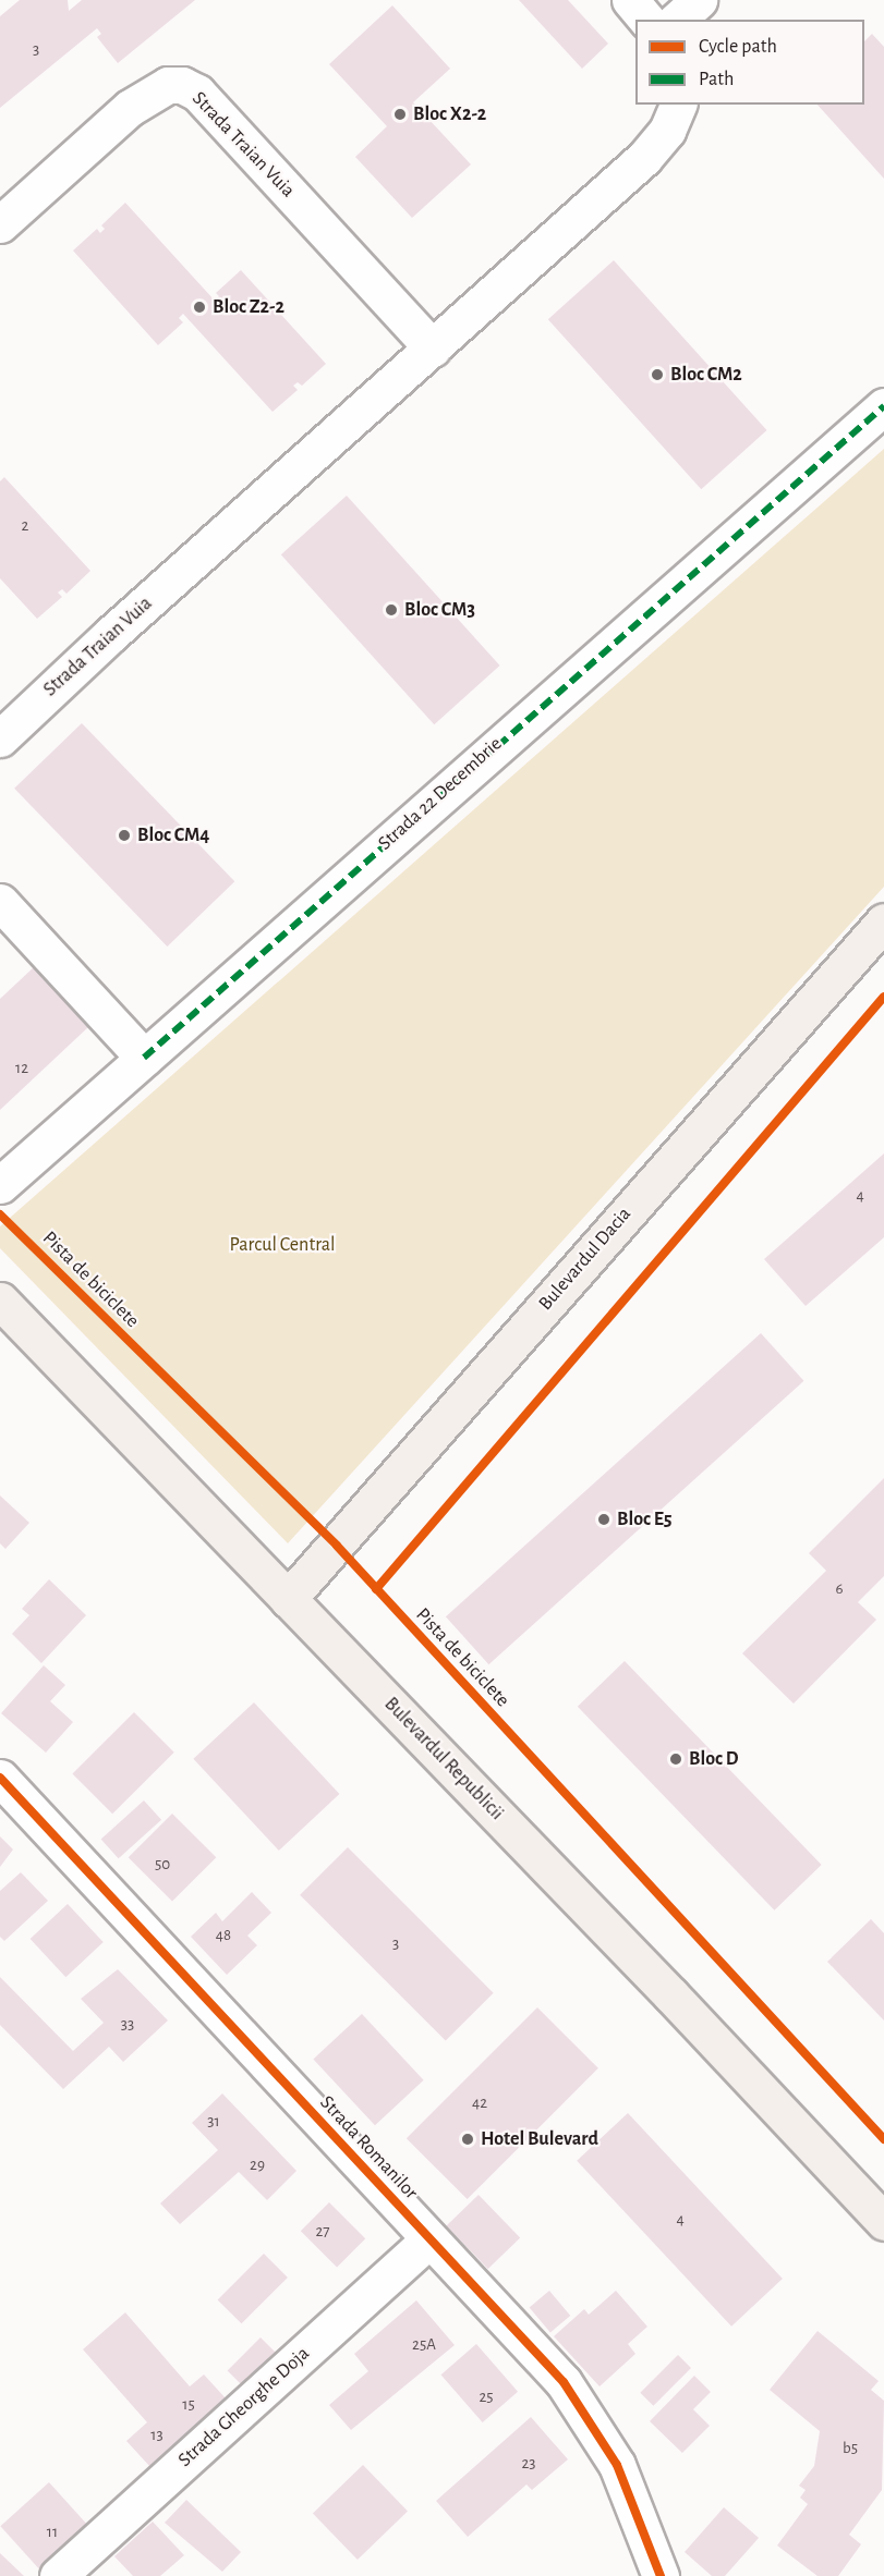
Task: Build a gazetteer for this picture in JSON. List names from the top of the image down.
{
  "streets": {
    "main road": ["Bulevardul Dacia", "Bulevardul Republicii"],
    "street": [
      "Strada Traian Vuia",
      "Strada 22 Decembrie",
      "Strada Romanilor",
      "Strada Gheorghe Doja"
    ],
    "cycle path": ["Pista de biciclete"]
  },
  "crossings": [
    ["Bulevardul Dacia", "Bulevardul Republicii"],
    ["Strada Romanilor", "Strada Gheorghe Doja"]
  ],
  "parks": ["Parcul Central"],
  "places": [
    "Bloc X2-2",
    "Bloc Z2-2",
    "Bloc CM2",
    "Bloc CM3",
    "Bloc CM4",
    "Bloc E5",
    "Bloc D",
    "Hotel Bulevard"
  ],
  "house_numbers": [
    "3",
    "2",
    "12",
    "4",
    "6",
    "50",
    "48",
    "3",
    "33",
    "42",
    "31",
    "29",
    "4",
    "27",
    "25A",
    "25",
    "15",
    "13",
    "b5",
    "23",
    "11"
  ],
  "legend": ["Cycle path", "Path"]
}
